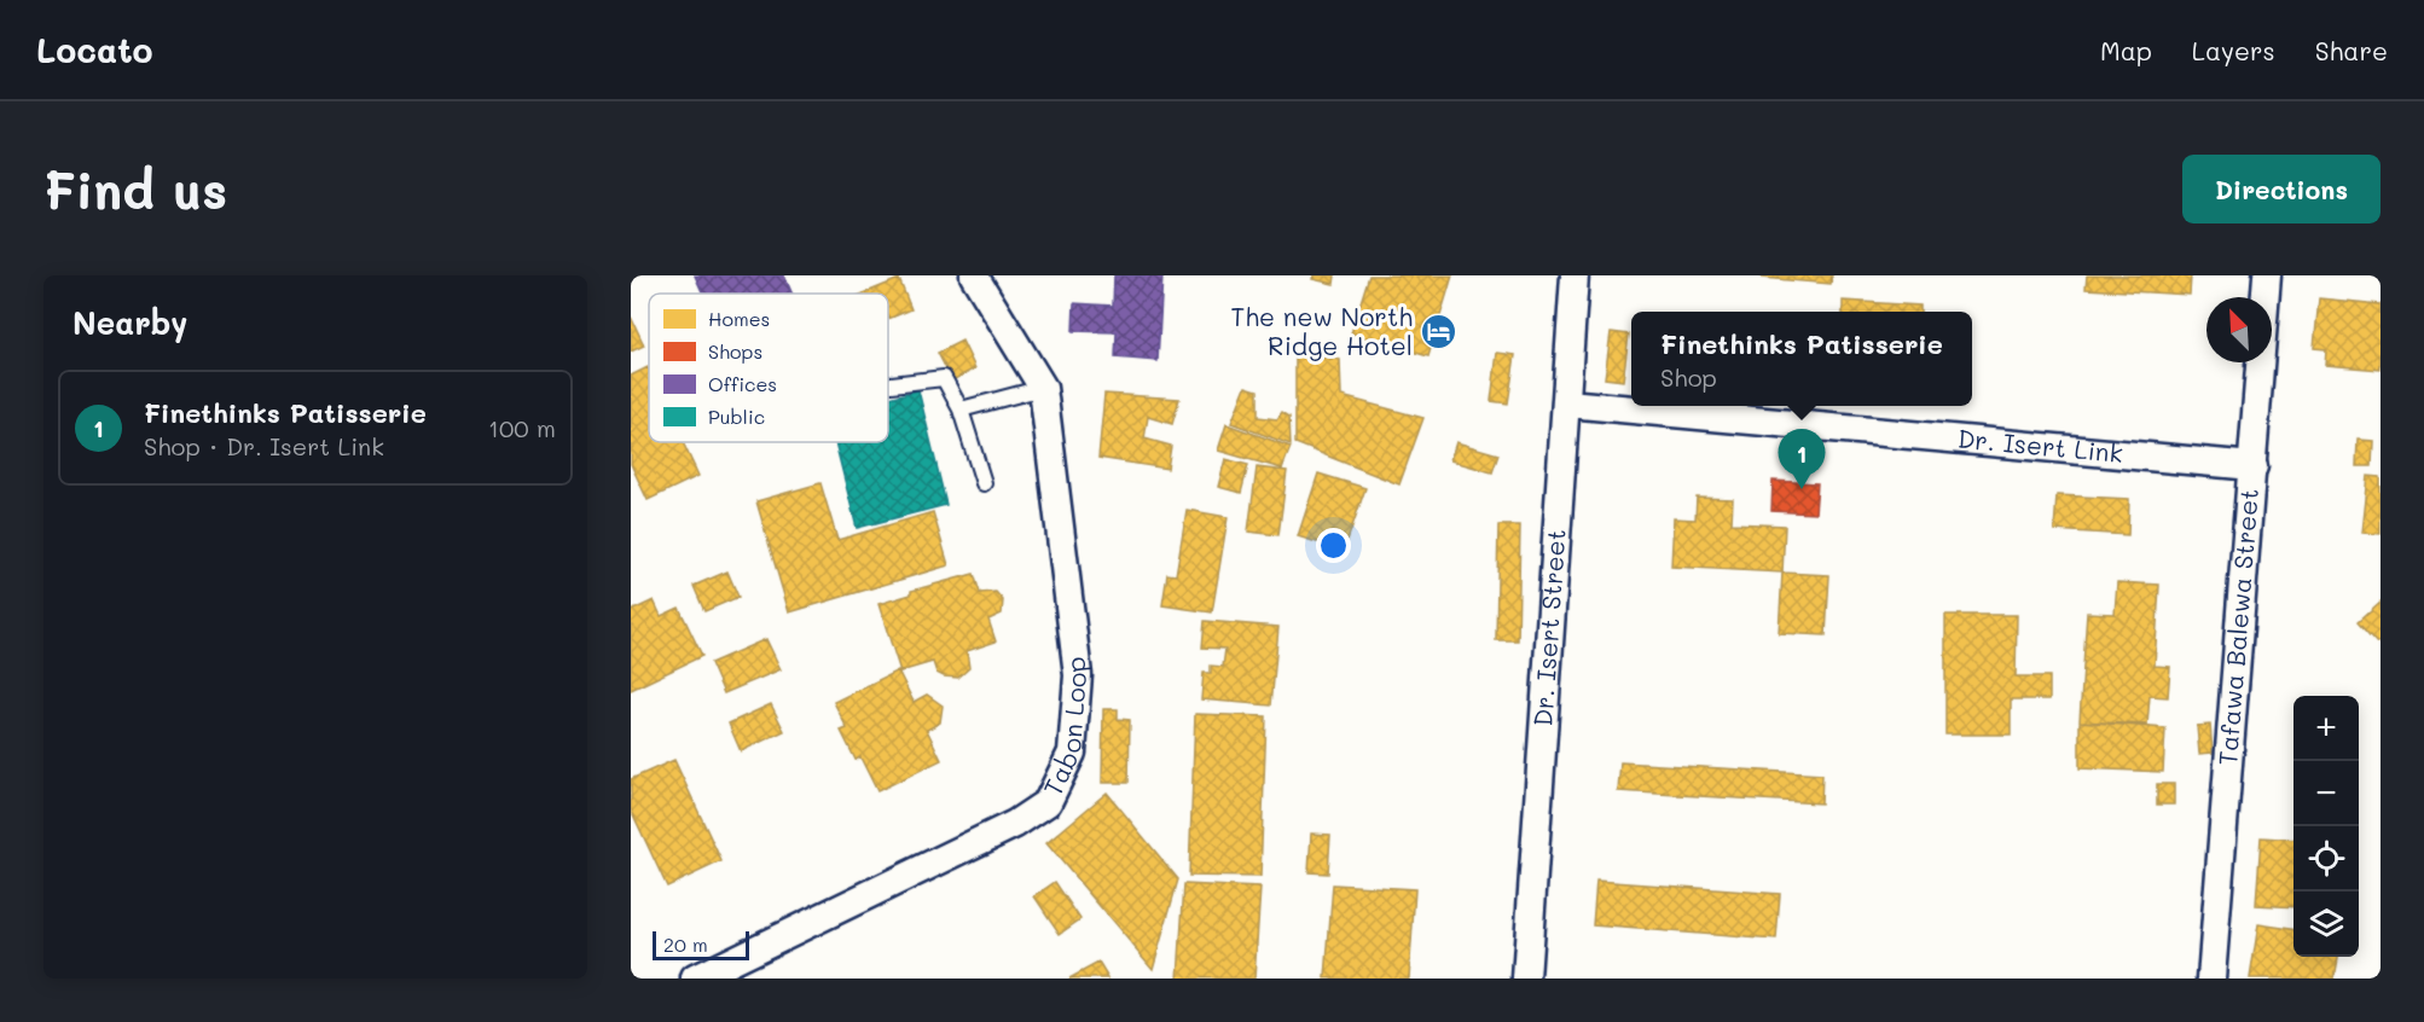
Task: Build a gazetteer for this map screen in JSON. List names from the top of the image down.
{
  "streets": {
    "street": [
      "Dr. Isert Link",
      "Dr. Isert Street",
      "Tafawa Balewa Street",
      "Tabon Loop"
    ]
  },
  "crossings": [
    ["Dr. Isert Link", "Dr. Isert Street"],
    ["Dr. Isert Link", "Tafawa Balewa Street"]
  ],
  "places": {
    "hotel": ["The new North Ridge Hotel"]
  },
  "legend": [
    "Homes",
    "Shops",
    "Offices",
    "Public"
  ],
  "scale_bar": "20 m",
  "north": "top left",
  "page": {
    "header": "Locato",
    "nav": ["Map", "Layers", "Share"],
    "buttons": "Directions",
    "title": "Find us",
    "heading": "Nearby",
    "popup": ["Finethinks Patisserie", "Shop"],
    "list": [
      {
        "mark": "1",
        "name": "Finethinks Patisserie",
        "note": "Shop · Dr. Isert Link",
        "value": "100 m"
      }
    ],
    "pins": "1",
    "map_buttons": ["+", "−"],
    "scale": "20 m"
  }
}
